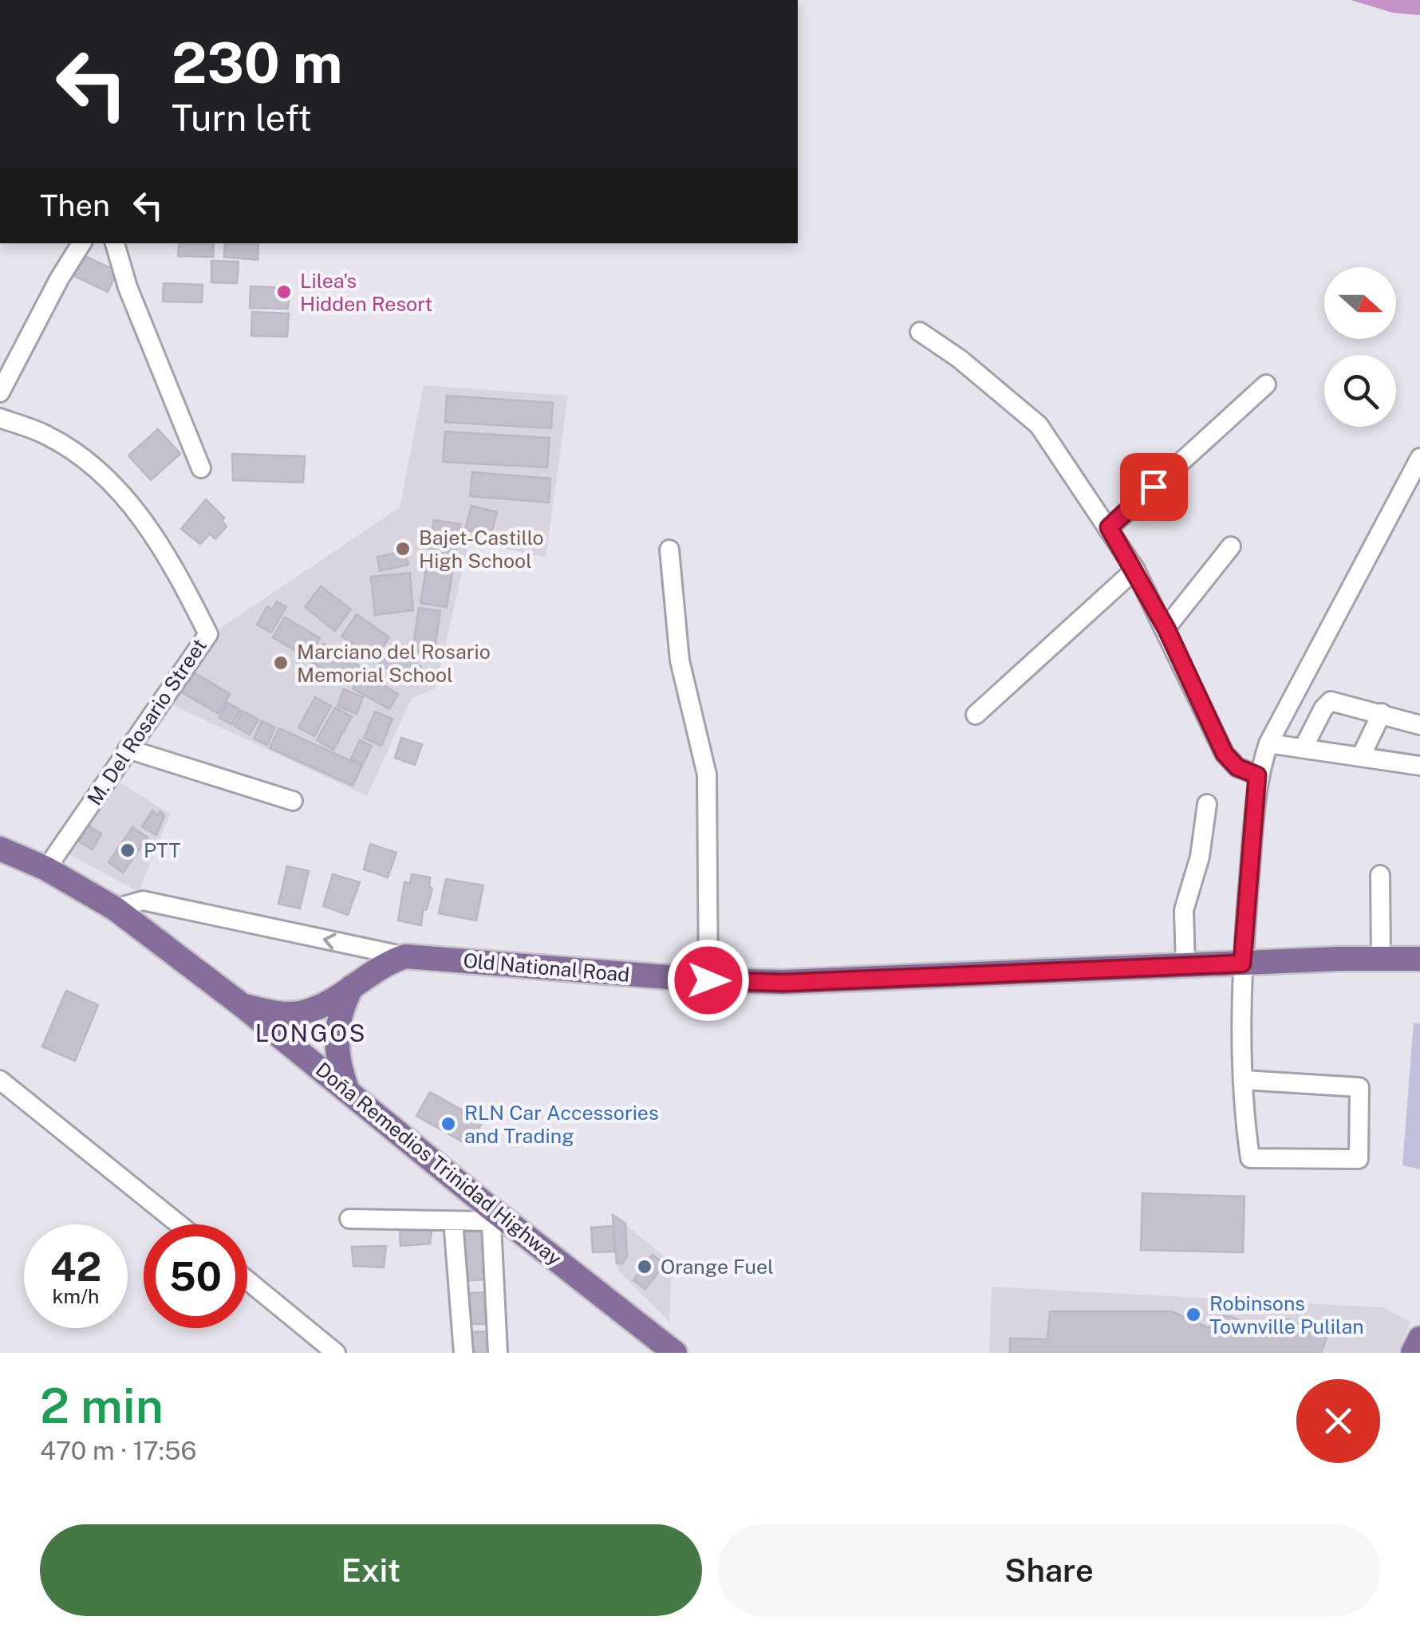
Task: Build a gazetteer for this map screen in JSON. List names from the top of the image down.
{
  "streets": {
    "main road": ["Old National Road", "Doña Remedios Trinidad Highway"],
    "street": ["M. Del Rosario Street"]
  },
  "crossings": [
    ["M. Del Rosario Street", "Doña Remedios Trinidad Highway"]
  ],
  "districts": ["LONGOS"],
  "places": [
    "Lilea's Hidden Resort",
    "Bajet-Castillo High School",
    "Marciano del Rosario Memorial School",
    "PTT",
    "RLN Car Accessories and Trading",
    "Orange Fuel",
    "Robinsons Townville Pulilan"
  ],
  "north": "right",
  "page": {
    "turn": ["230 m", "Turn left"],
    "then": "Then",
    "speed": "42 km/h",
    "limit": "50",
    "heading": ["2 min", "470 m · 17:56"],
    "buttons": ["Exit", "Share"]
  }
}
